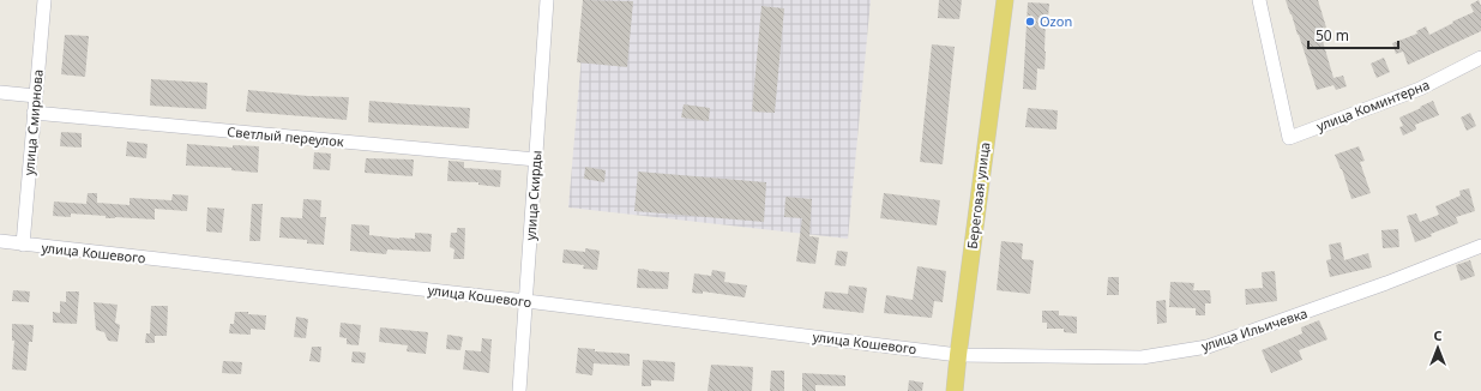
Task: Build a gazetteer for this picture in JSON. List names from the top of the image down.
{
  "streets": {
    "main road": ["Береговая улица"],
    "street": [
      "улица Коминтерна",
      "улица Смирнова",
      "Светлый переулок",
      "улица Скирды",
      "улица Кошевого",
      "улица Ильичевка"
    ]
  },
  "crossings": [
    ["улица Смирнова", "Светлый переулок"],
    ["улица Смирнова", "улица Кошевого"],
    ["Светлый переулок", "улица Скирды"],
    ["улица Скирды", "улица Кошевого"],
    ["Береговая улица", "улица Кошевого"],
    ["Береговая улица", "улица Ильичевка"],
    ["улица Кошевого", "улица Ильичевка"]
  ],
  "places": ["Ozon"],
  "scale_bar": "50 m",
  "north": "top"
}
